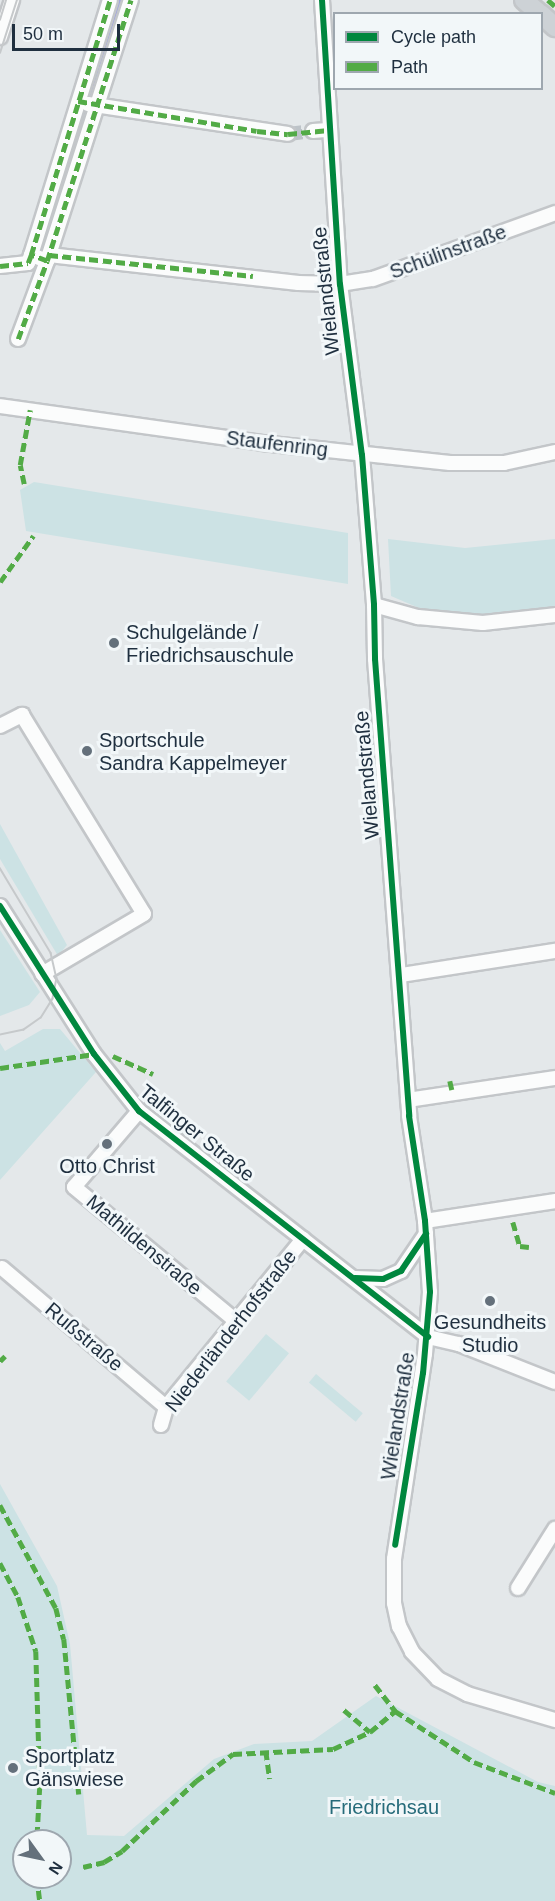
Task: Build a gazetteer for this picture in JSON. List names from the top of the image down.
{
  "streets": {
    "street": [
      "Schülinstraße",
      "Wielandstraße",
      "Staufenring",
      "Talfinger Straße",
      "Mathildenstraße",
      "Niederländerhofstraße",
      "Rußstraße"
    ]
  },
  "crossings": [
    ["Schülinstraße", "Wielandstraße"],
    ["Wielandstraße", "Staufenring"],
    ["Wielandstraße", "Talfinger Straße"],
    ["Talfinger Straße", "Mathildenstraße"],
    ["Talfinger Straße", "Niederländerhofstraße"],
    ["Mathildenstraße", "Niederländerhofstraße"],
    ["Niederländerhofstraße", "Rußstraße"]
  ],
  "parks": ["Friedrichsau"],
  "places": [
    "Schulgelände / Friedrichsauschule",
    "Sportschule Sandra Kappelmeyer",
    "Otto Christ",
    "Gesundheits Studio",
    "Sportplatz Gänswiese"
  ],
  "legend": ["Cycle path", "Path"],
  "scale_bar": "50 m",
  "north": "bottom right"
}
